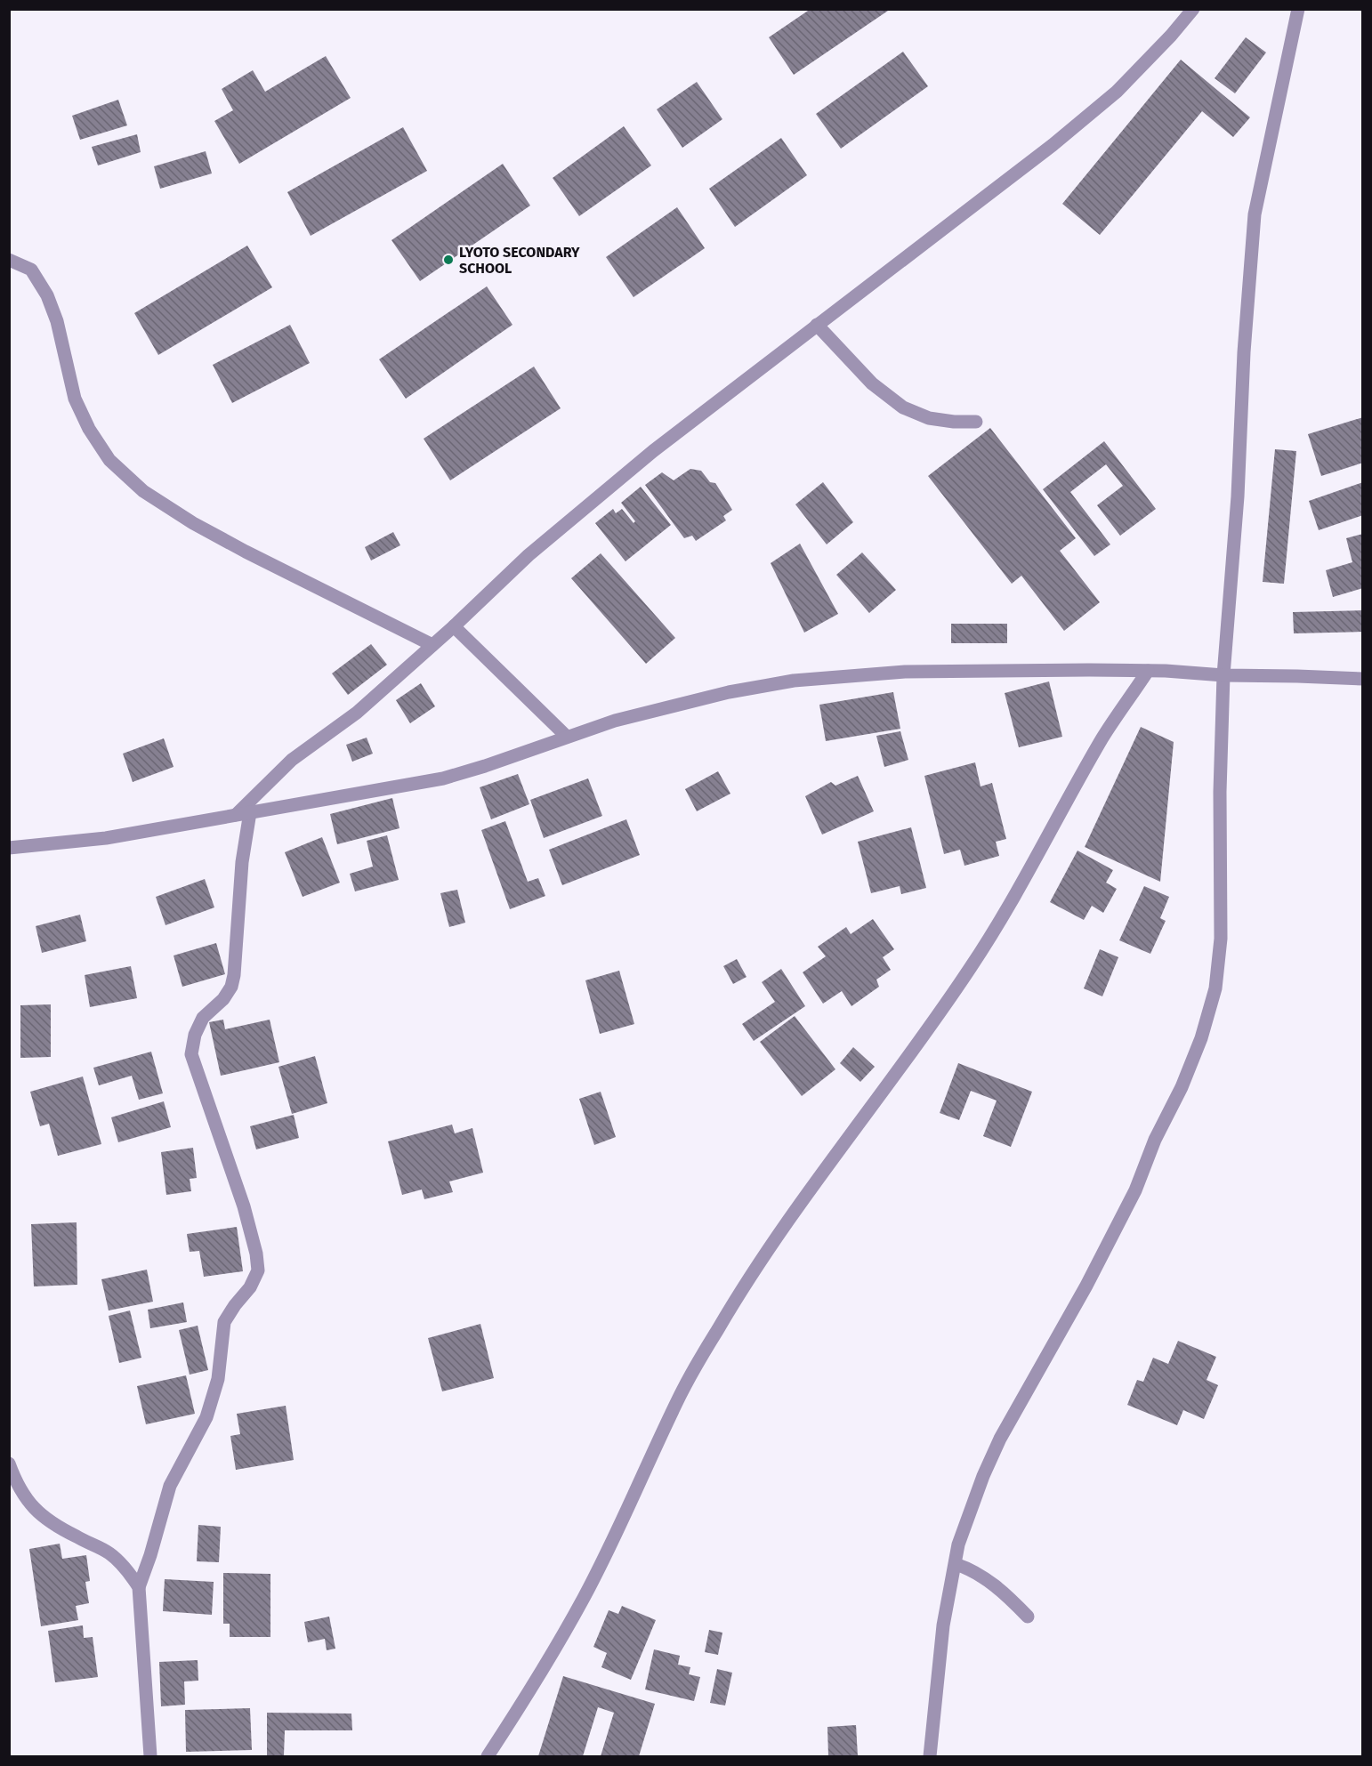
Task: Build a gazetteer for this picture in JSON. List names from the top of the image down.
{
  "places": ["LYOTO SECONDARY SCHOOL"]
}
